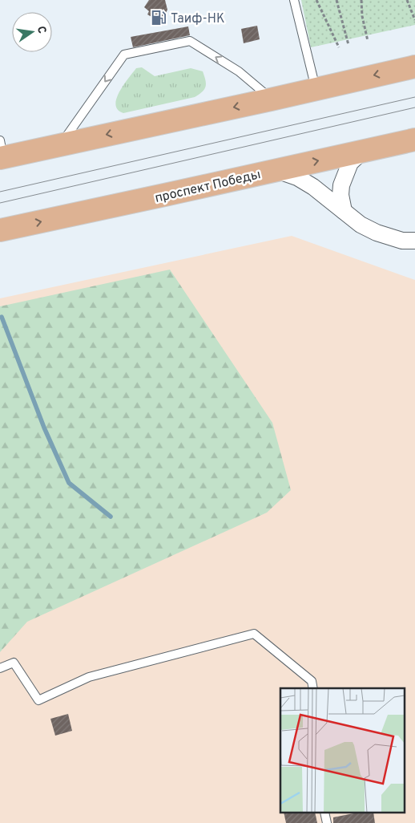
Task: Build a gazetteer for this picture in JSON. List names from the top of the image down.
{
  "streets": {
    "main road": ["проспект Победы"]
  },
  "places": {
    "fuel station": ["Таиф-НК"]
  },
  "north": "right"
}
